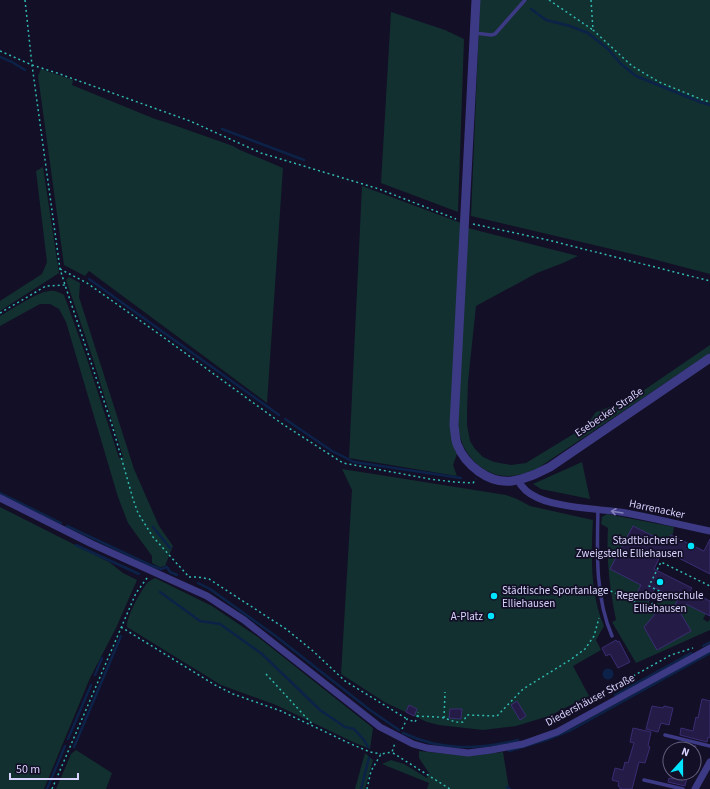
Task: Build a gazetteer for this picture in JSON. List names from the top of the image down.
{
  "streets": {
    "street": ["Esebecker Straße", "Harrenacker", "Diedershäuser Straße"]
  },
  "crossings": [
    ["Esebecker Straße", "Harrenacker"]
  ],
  "one_way": ["Harrenacker"],
  "places": [
    "Stadtbücherei - Zweigstelle Elliehausen",
    "Regenbogenschule Elliehausen",
    "Städtische Sportanlage Elliehausen",
    "A-Platz"
  ],
  "scale_bar": "50 m",
  "north": "top"
}
